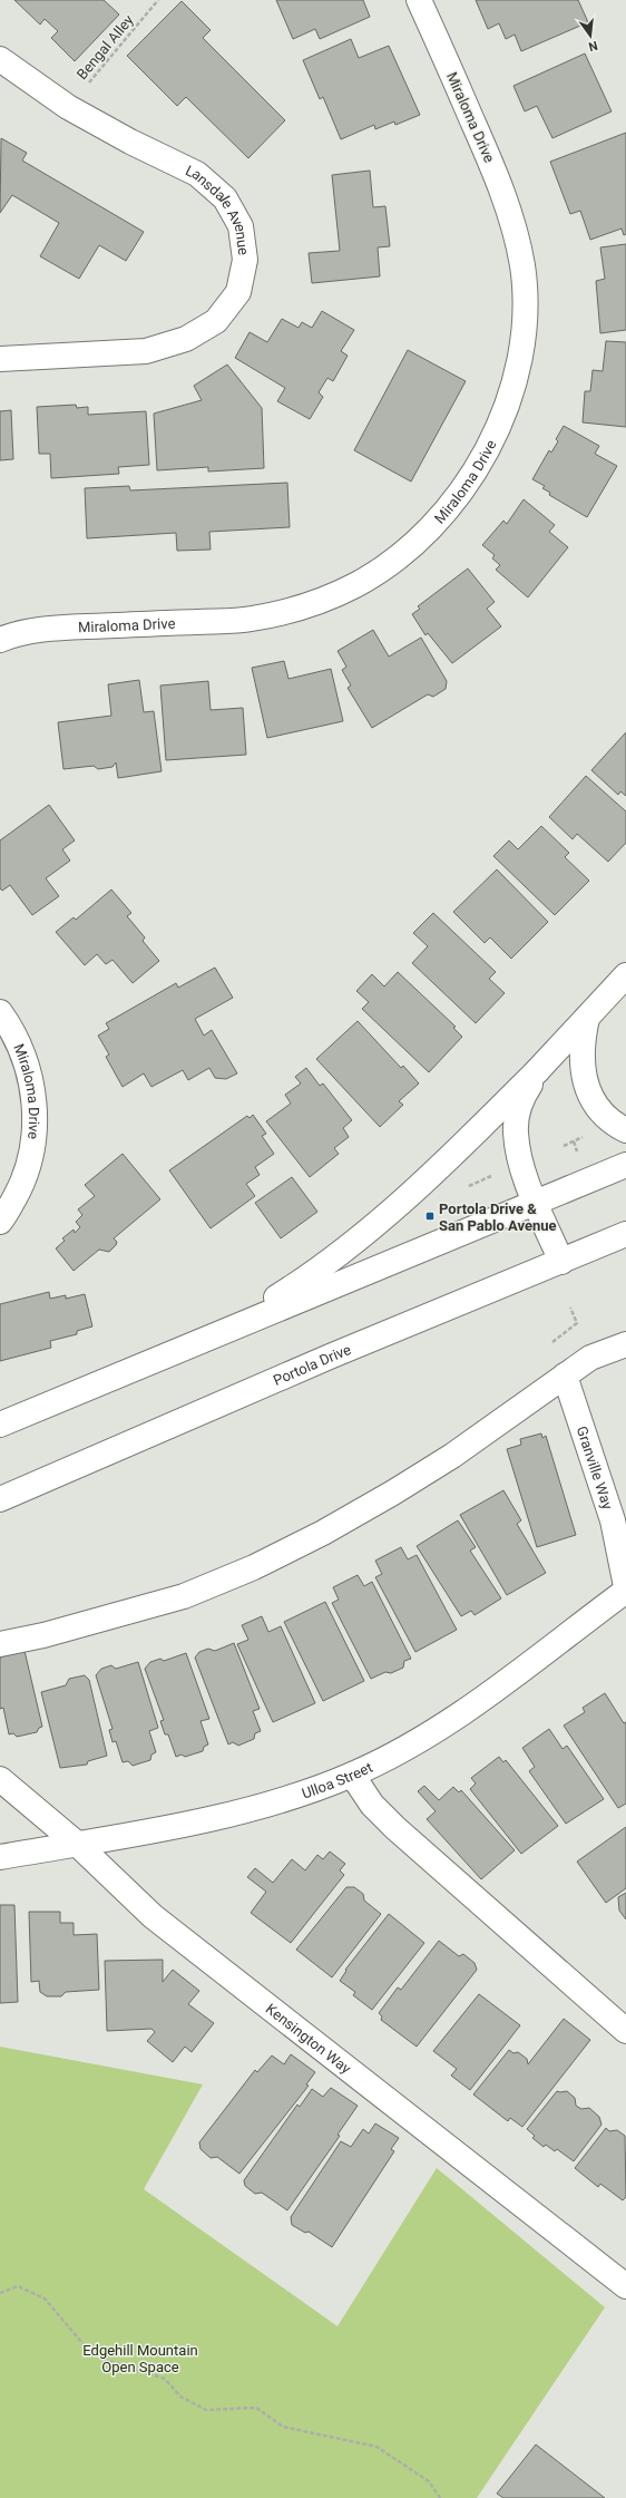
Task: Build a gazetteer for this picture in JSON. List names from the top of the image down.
{
  "streets": {
    "street": [
      "Miraloma Drive",
      "Lansdale Avenue",
      "Portola Drive",
      "Granville Way",
      "Ulloa Street",
      "Kensington Way"
    ],
    "path": ["Bengal Alley"]
  },
  "crossings": [
    ["Bengal Alley", "Lansdale Avenue"],
    ["Ulloa Street", "Kensington Way"]
  ],
  "parks": ["Edgehill Mountain Open Space"],
  "places": {
    "transit": ["Portola Drive & San Pablo Avenue"]
  },
  "north": "bottom"
}
